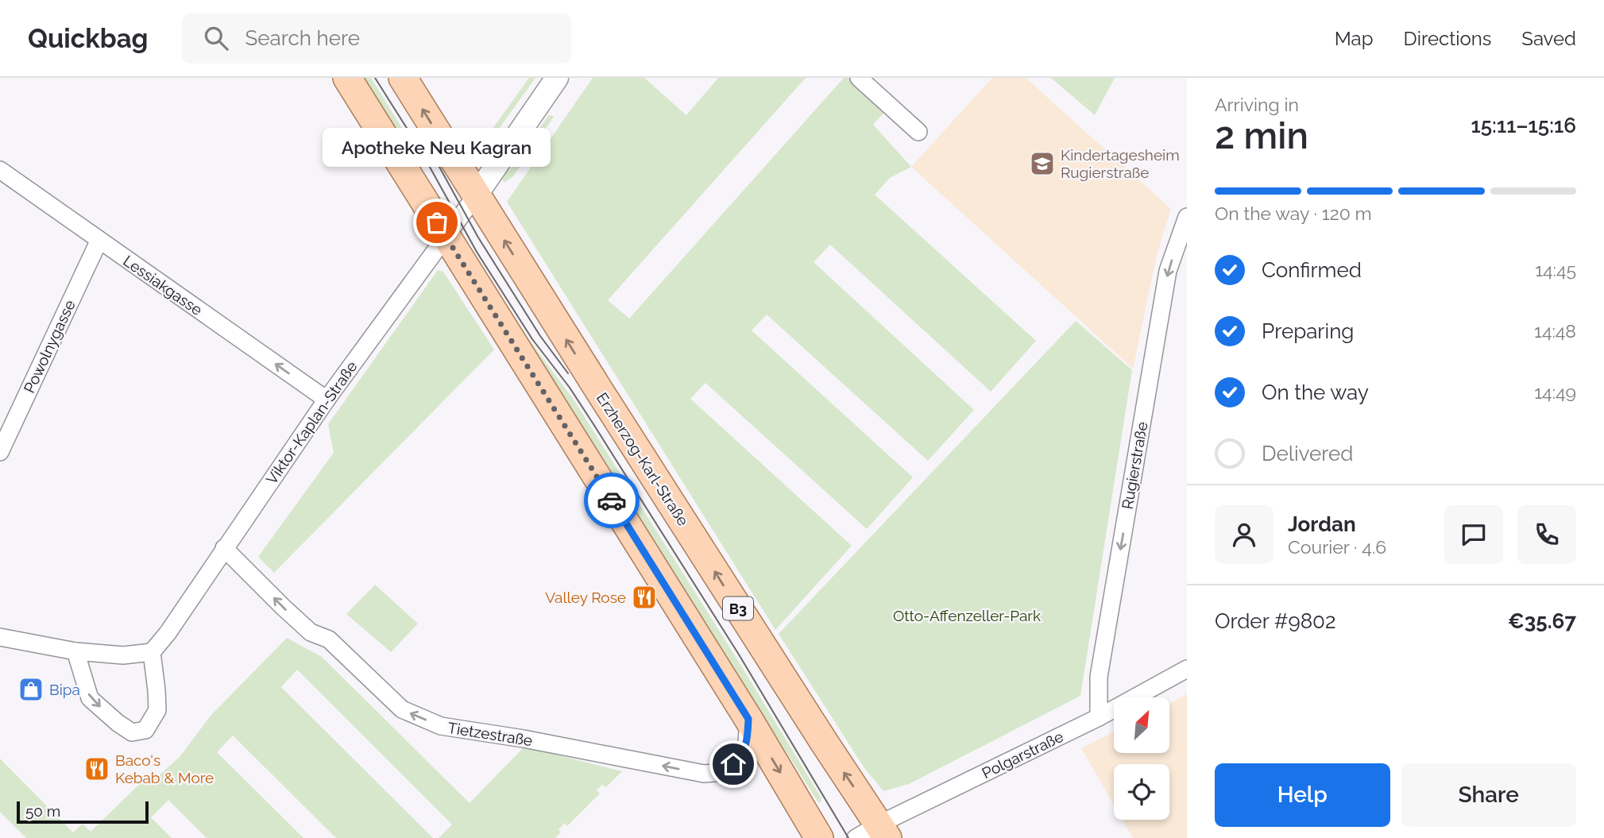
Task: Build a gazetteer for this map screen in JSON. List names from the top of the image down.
{
  "streets": {
    "main road": ["Erzherzog-Karl-Straße", "B3"],
    "street": [
      "Lessiakgasse",
      "Powolnygasse",
      "Viktor-Kaplan-Straße",
      "Rugierstraße",
      "Tietzestraße",
      "Polgarstraße"
    ]
  },
  "crossings": [
    ["Lessiakgasse", "Powolnygasse"],
    ["Lessiakgasse", "Viktor-Kaplan-Straße"],
    ["Viktor-Kaplan-Straße", "Erzherzog-Karl-Straße"],
    ["Viktor-Kaplan-Straße", "Tietzestraße"],
    ["Erzherzog-Karl-Straße", "Polgarstraße"],
    ["Rugierstraße", "Polgarstraße"]
  ],
  "one_way": ["Lessiakgasse", "Rugierstraße", "Tietzestraße"],
  "parks": ["Otto-Affenzeller-Park"],
  "places": {
    "school or university": ["Kindertagesheim Rugierstraße"],
    "other": ["Apotheke Neu Kagran"],
    "restaurant": ["Valley Rose", "Baco‘s Kebab & More"],
    "shop": ["Bipa"]
  },
  "scale_bar": "50 m",
  "north": "top right",
  "page": {
    "header": "Quickbag",
    "search": "Search here",
    "nav": ["Map", "Directions", "Saved"],
    "heading": ["2 min", "Arriving in", "15:11–15:16"],
    "panel": [
      "Jordan",
      "Courier · 4.6",
      "Order #9802",
      "€35.67"
    ],
    "bubble": "Apotheke Neu Kagran",
    "bar": "On the way · 120 m",
    "list": [
      ["Confirmed", "14:45"],
      ["Preparing", "14:48"],
      ["On the way", "14:49"],
      "Delivered"
    ],
    "buttons": ["Help", "Share"],
    "scale": "50 m"
  }
}
